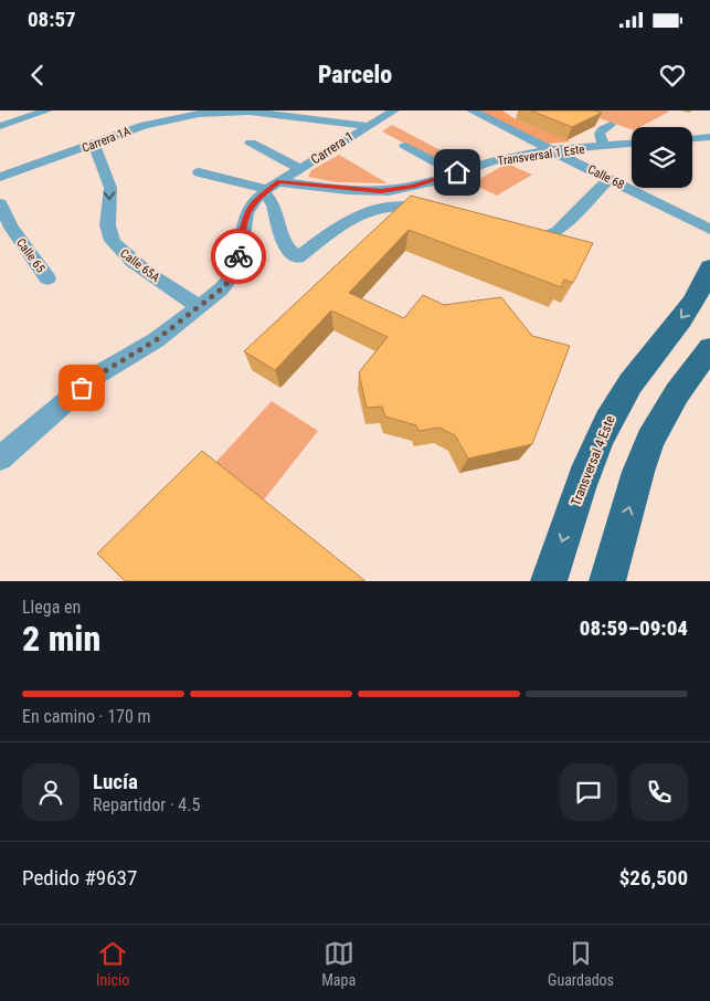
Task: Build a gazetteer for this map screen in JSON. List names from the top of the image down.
{
  "streets": {
    "main road": ["Transversal 4 Este"],
    "street": [
      "Carrera 1A",
      "Carrera 1",
      "Transversal 1 Este",
      "Calle 68",
      "Calle 65",
      "Calle 65A"
    ]
  },
  "crossings": [
    ["Carrera 1A", "Calle 65A"],
    ["Carrera 1", "Transversal 1 Este"],
    ["Carrera 1", "Calle 65A"],
    ["Transversal 1 Este", "Calle 68"]
  ],
  "one_way": ["Calle 65A"],
  "page": {
    "status": "08:57",
    "header": "Parcelo",
    "heading": ["2 min", "Llega en", "08:59–09:04"],
    "panel": [
      "Lucía",
      "Repartidor · 4.5",
      "Pedido #9637",
      "$26,500"
    ],
    "bar": "En camino · 170 m",
    "tabs": ["Inicio", "Mapa", "Guardados"]
  }
}
